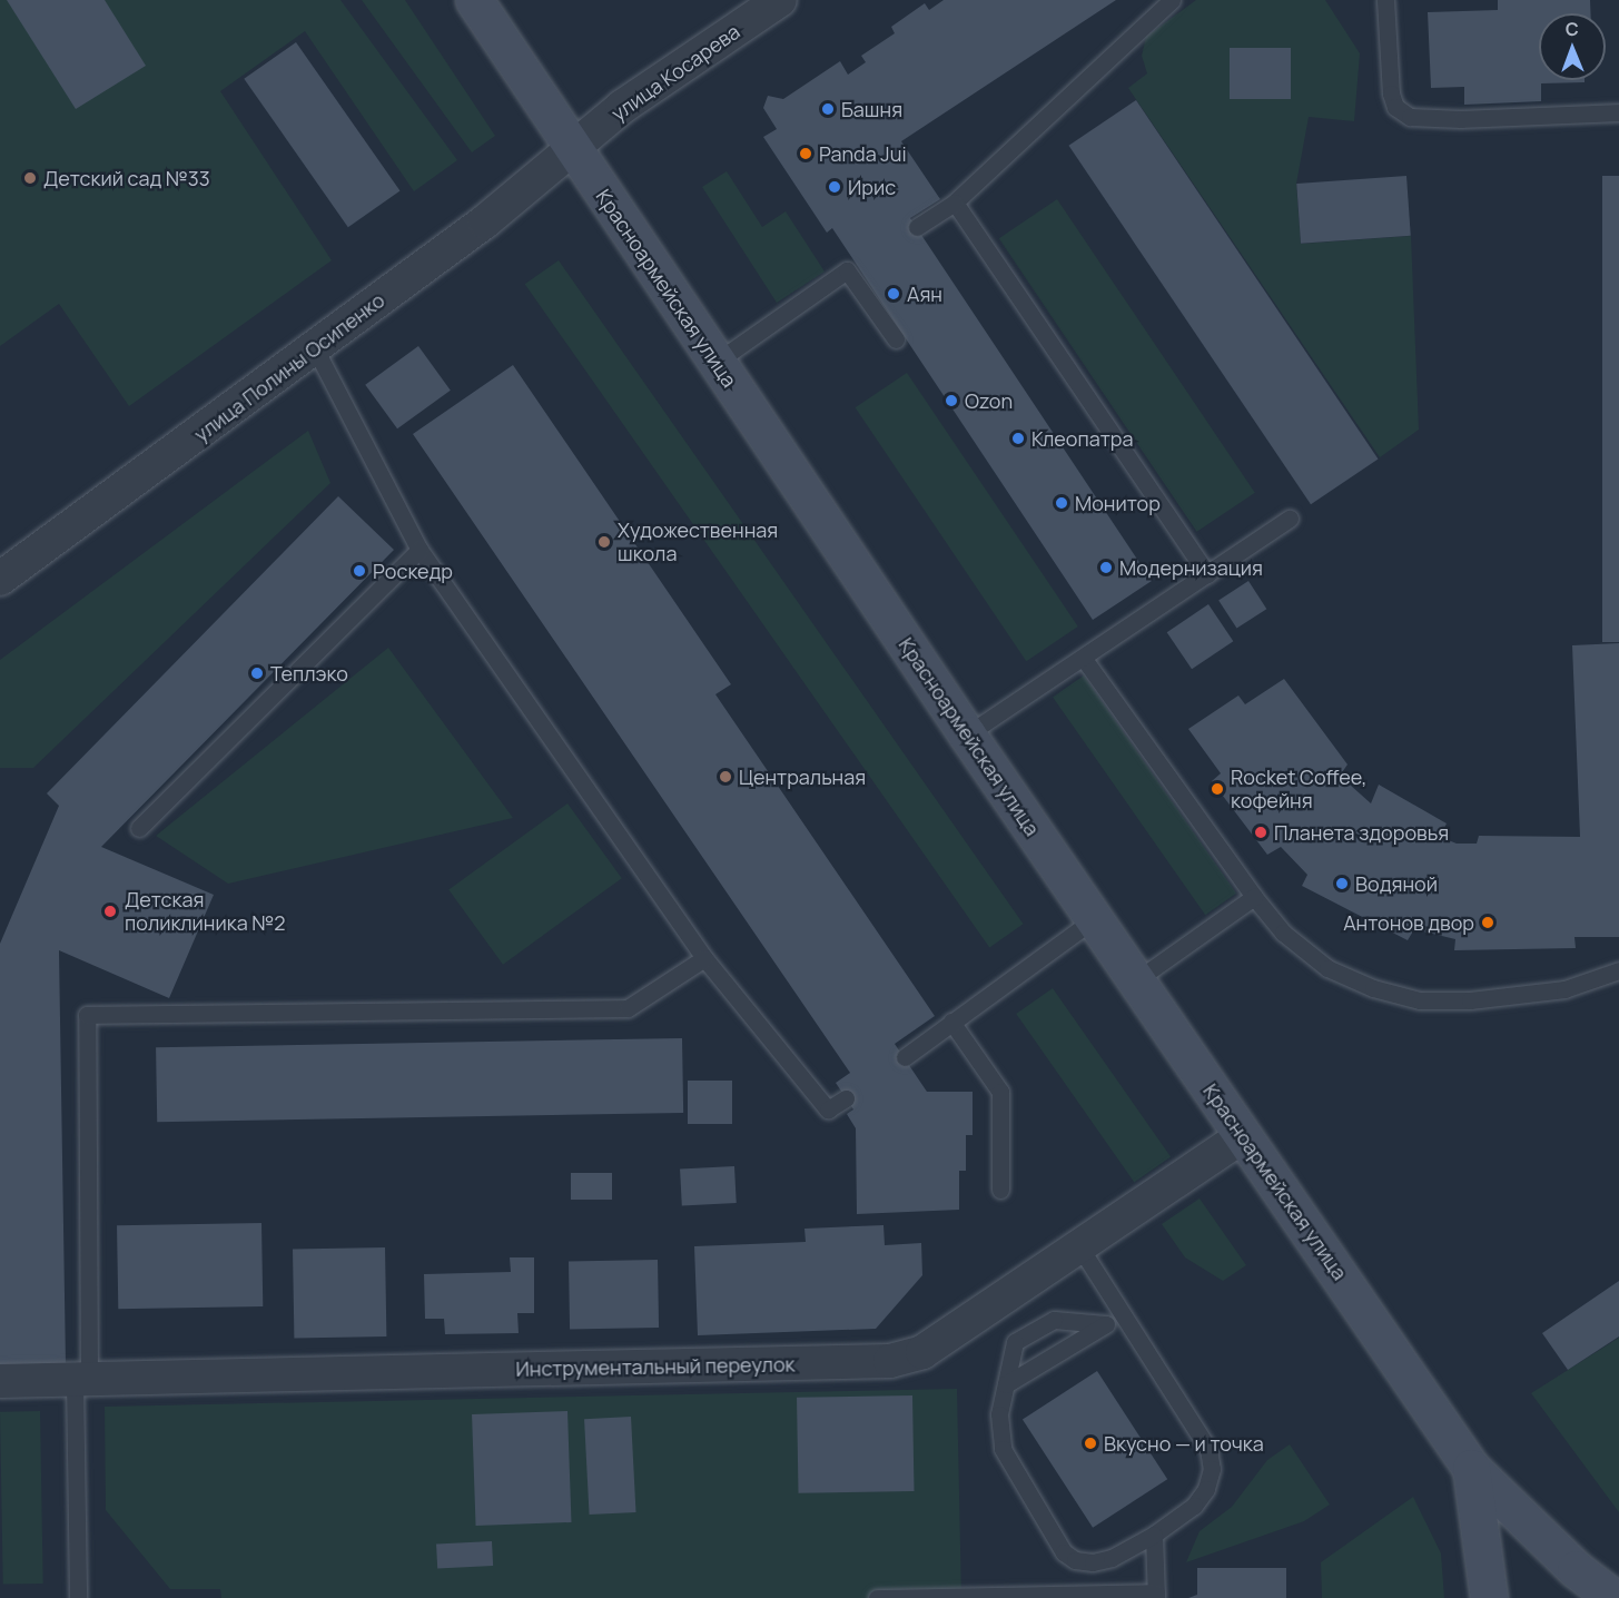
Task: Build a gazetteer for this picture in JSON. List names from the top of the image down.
{
  "streets": {
    "main road": ["Красноармейская улица"],
    "street": ["улица Косарева", "улица Полины Осипенко", "Инструментальный переулок"]
  },
  "crossings": [
    ["улица Косарева", "Красноармейская улица"],
    ["улица Косарева", "улица Полины Осипенко"],
    ["Красноармейская улица", "улица Полины Осипенко"],
    ["Красноармейская улица", "Инструментальный переулок"]
  ],
  "places": [
    "Башня",
    "Panda Jui",
    "Детский сад №33",
    "Ирис",
    "Аян",
    "Ozon",
    "Клеопатра",
    "Монитор",
    "Художественная школа",
    "Модернизация",
    "Роскедр",
    "Теплэко",
    "Центральная",
    "Rocket Coffee, кофейня",
    "Планета здоровья",
    "Водяной",
    "Детская поликлиника №2",
    "Антонов двор",
    "Вкусно — и точка"
  ],
  "north": "top"
}
